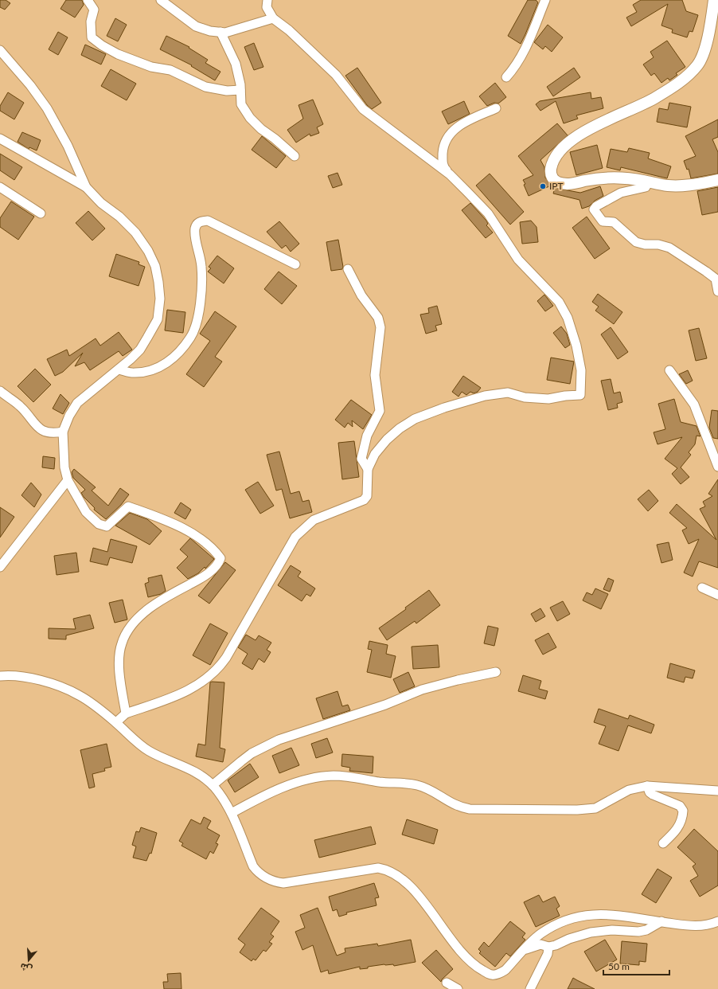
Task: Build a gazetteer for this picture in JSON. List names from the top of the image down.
{
  "places": ["IPT"],
  "scale_bar": "50 m",
  "north": "bottom"
}
